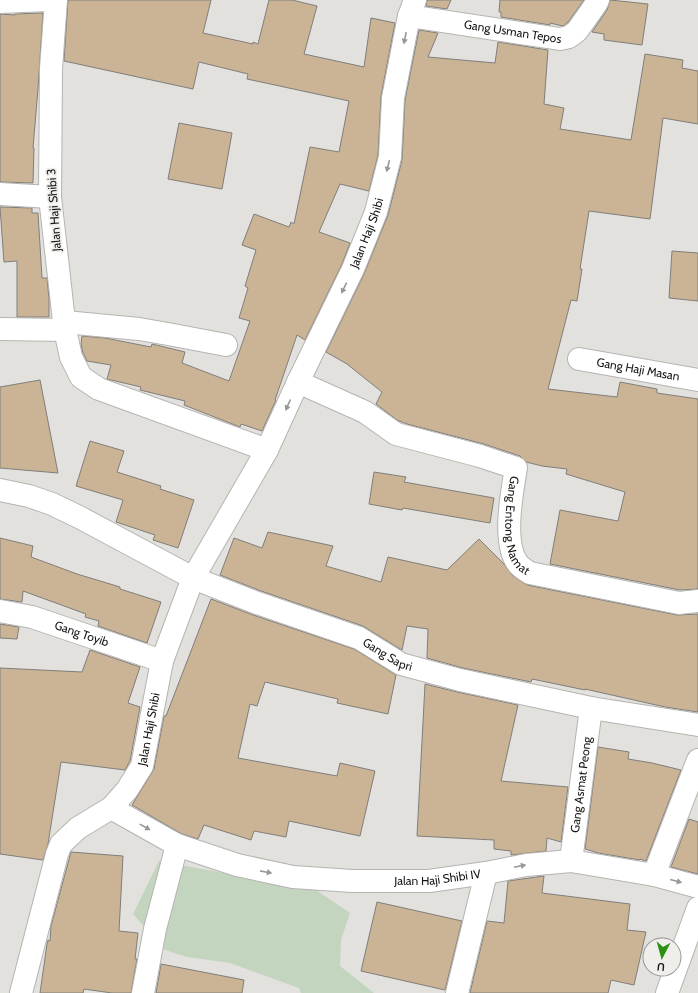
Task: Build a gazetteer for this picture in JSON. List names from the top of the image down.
{
  "streets": {
    "street": [
      "Gang Usman Tepos",
      "Jalan Haji Shibi 3",
      "Jalan Haji Shibi",
      "Gang Haji Masan",
      "Gang Entong Namat",
      "Gang Toyib",
      "Gang Sapri",
      "Gang Asmat Peong",
      "Jalan Haji Shibi IV"
    ]
  },
  "crossings": [
    ["Gang Usman Tepos", "Jalan Haji Shibi"],
    ["Jalan Haji Shibi", "Gang Entong Namat"],
    ["Jalan Haji Shibi", "Gang Toyib"],
    ["Jalan Haji Shibi", "Gang Sapri"],
    ["Jalan Haji Shibi", "Jalan Haji Shibi IV"],
    ["Gang Sapri", "Gang Asmat Peong"],
    ["Gang Asmat Peong", "Jalan Haji Shibi IV"]
  ],
  "one_way": ["Jalan Haji Shibi", "Jalan Haji Shibi IV"],
  "north": "bottom"
}
